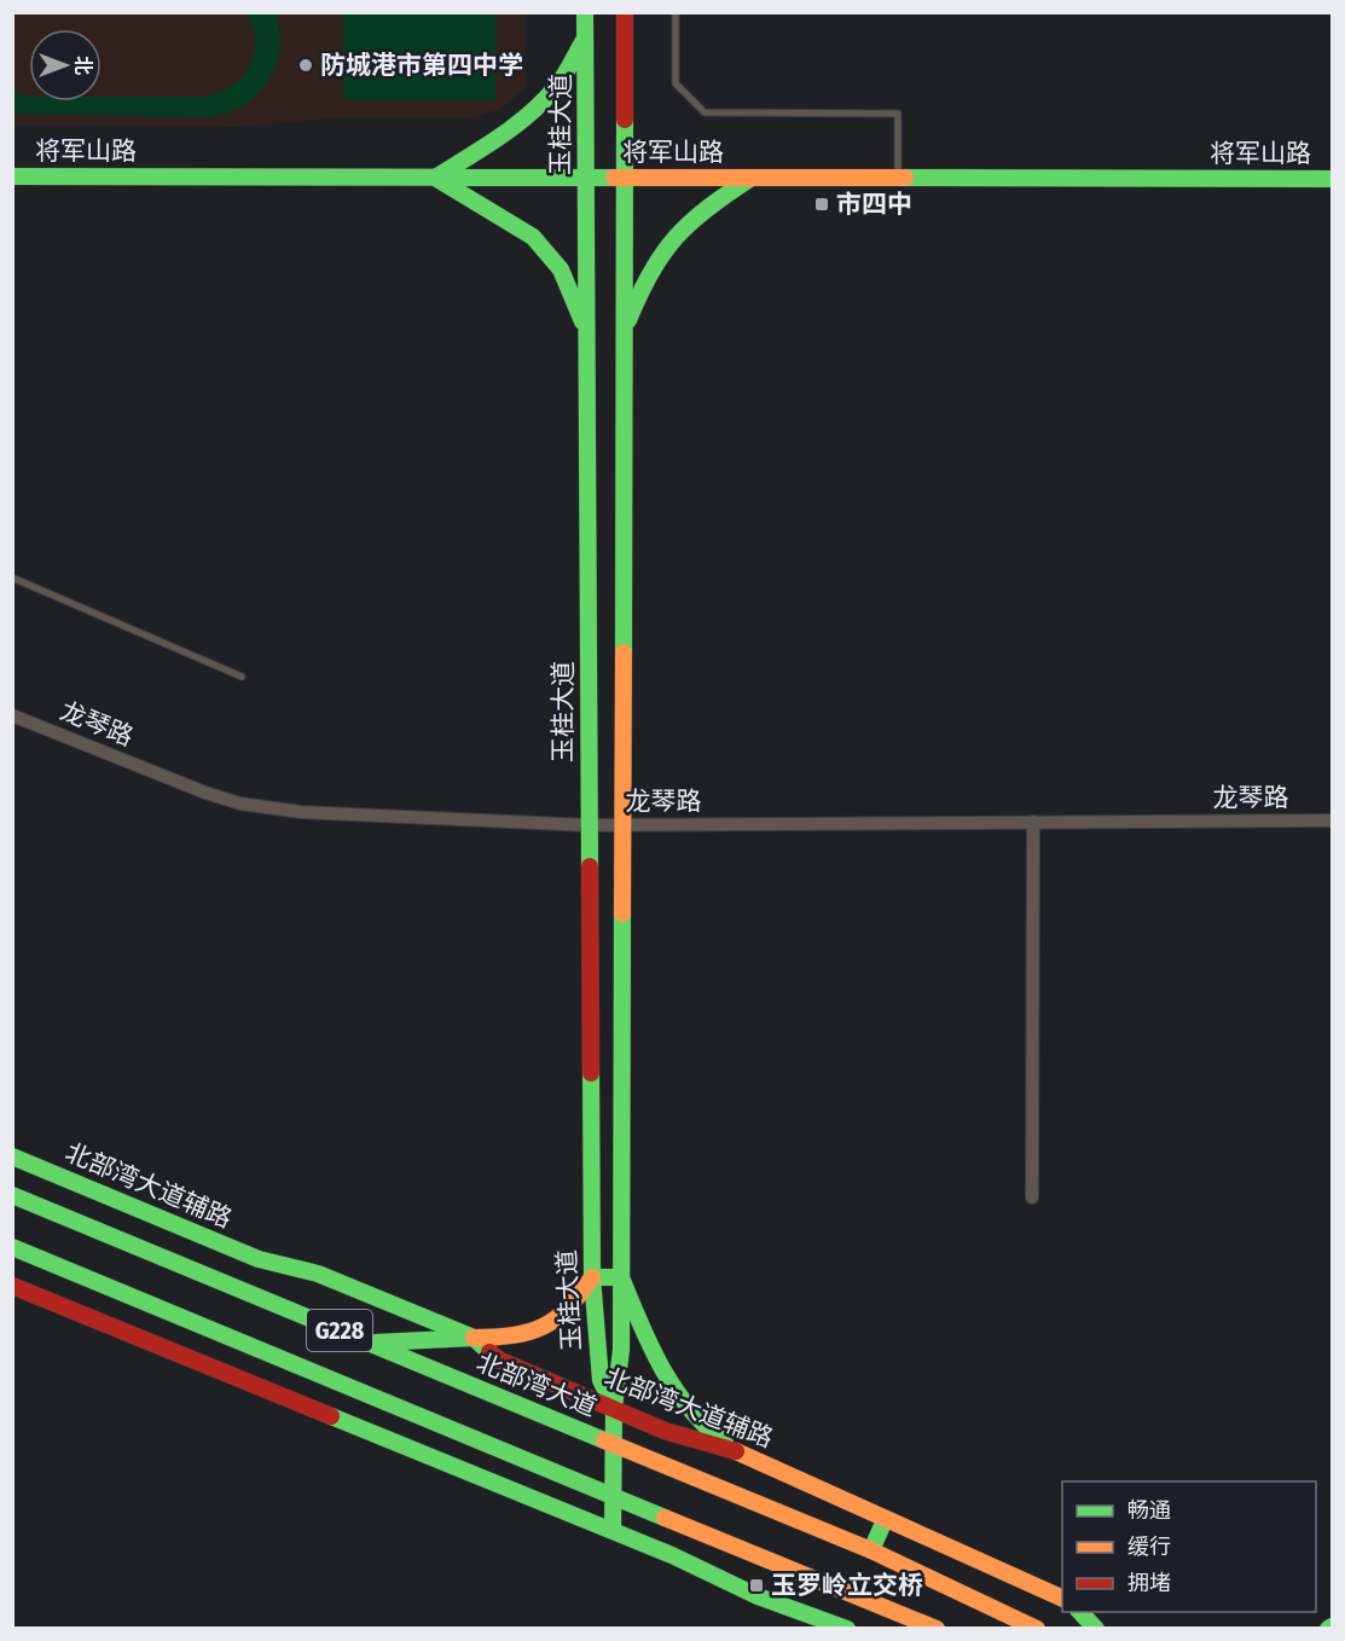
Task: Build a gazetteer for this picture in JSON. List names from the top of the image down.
{
  "streets": {
    "main road": [
      "玉桂大道",
      "将军山路",
      "北部湾大道辅路",
      "G228",
      "北部湾大道"
    ],
    "street": ["龙琴路"]
  },
  "crossings": [
    ["玉桂大道", "将军山路"],
    ["玉桂大道", "龙琴路"],
    ["玉桂大道", "北部湾大道辅路"],
    ["玉桂大道", "G228"],
    ["玉桂大道", "北部湾大道"]
  ],
  "places": {
    "other": ["防城港市第四中学"],
    "transit": ["市四中", "玉罗岭立交桥"]
  },
  "legend": ["畅通", "缓行", "拥堵"],
  "north": "right"
}
